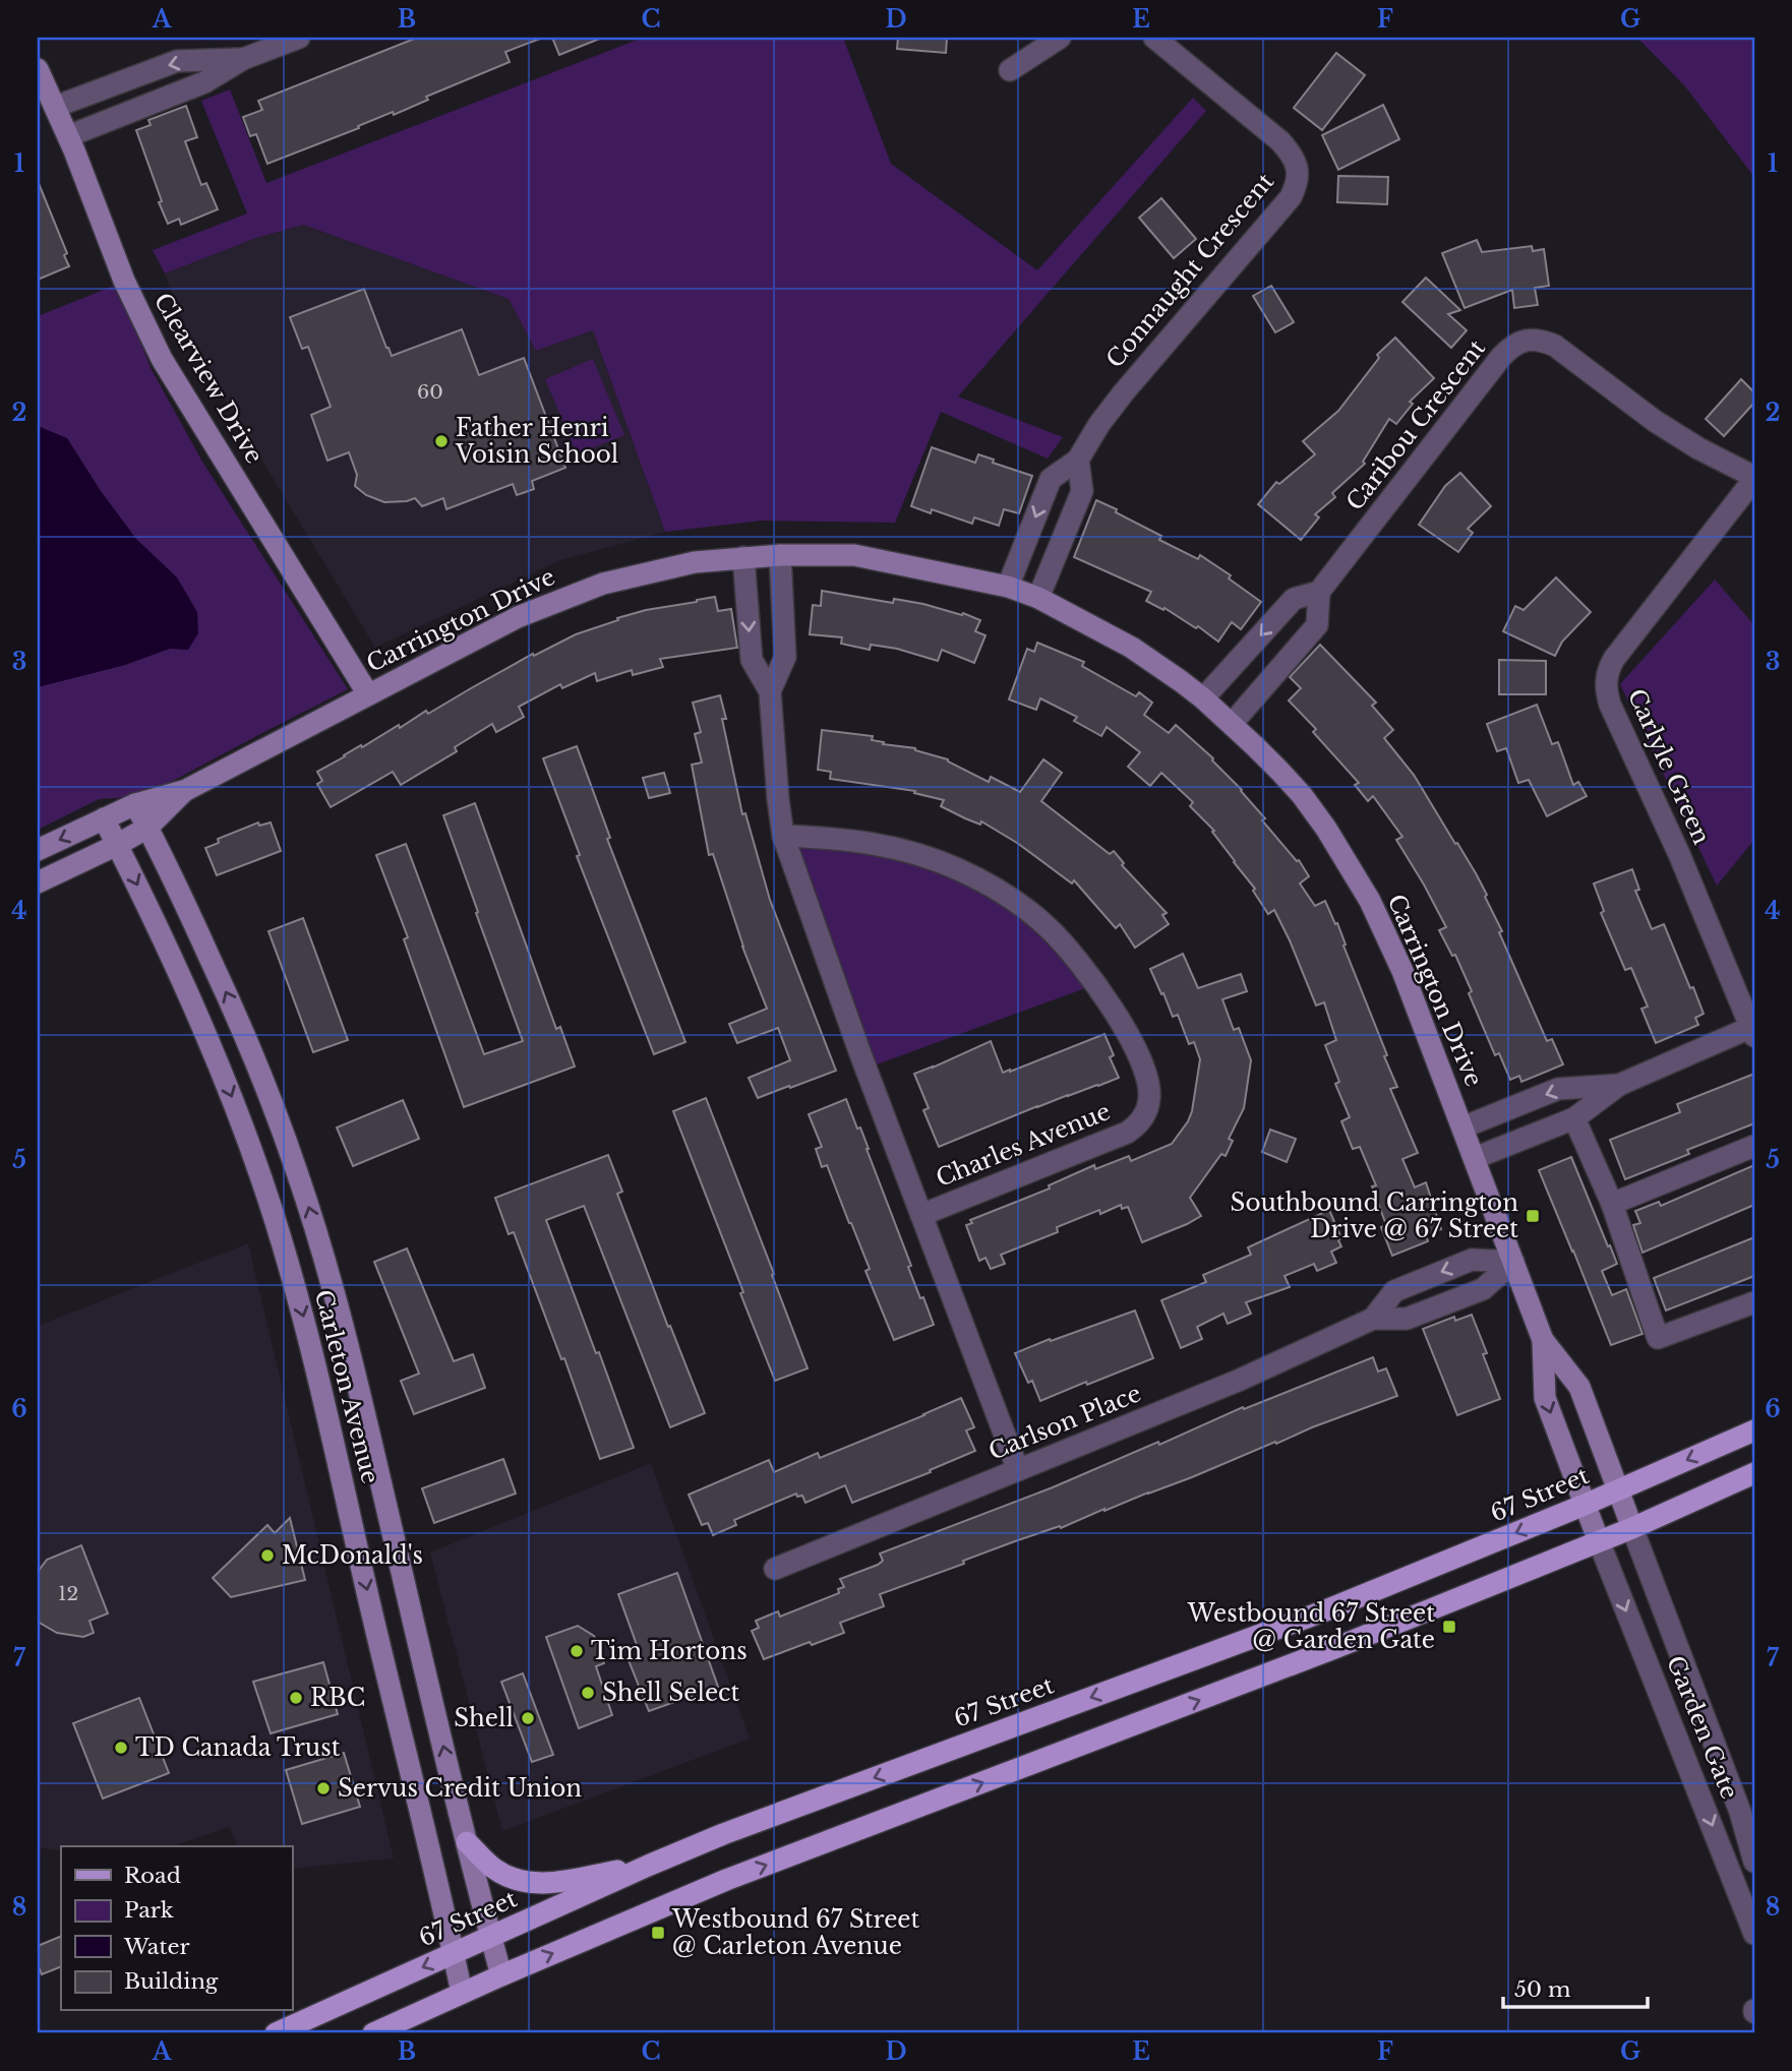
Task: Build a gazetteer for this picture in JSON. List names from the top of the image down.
{
  "streets": {
    "main road": ["67 Street"],
    "street": [
      "Connaught Crescent",
      "Clearview Drive",
      "Caribou Crescent",
      "Carrington Drive",
      "Carlyle Green",
      "Charles Avenue",
      "Carleton Avenue",
      "Carlson Place",
      "Garden Gate"
    ]
  },
  "crossings": [
    ["Connaught Crescent", "Carrington Drive"],
    ["Clearview Drive", "Carrington Drive"],
    ["Caribou Crescent", "Carrington Drive"],
    ["Caribou Crescent", "Carlyle Green"],
    ["Carrington Drive", "Charles Avenue"],
    ["Carrington Drive", "Carleton Avenue"],
    ["Carrington Drive", "Carlson Place"],
    ["Carrington Drive", "67 Street"],
    ["Carrington Drive", "Garden Gate"],
    ["Charles Avenue", "Carlson Place"],
    ["Carleton Avenue", "67 Street"]
  ],
  "places": {
    "other": [
      "Father Henri Voisin School",
      "McDonald's",
      "Tim Hortons",
      "Shell Select",
      "RBC",
      "Shell",
      "TD Canada Trust",
      "Servus Credit Union"
    ],
    "transit": ["Southbound Carrington Drive @ 67 Street", "Westbound 67 Street @ Garden Gate", "Westbound 67 Street @ Carleton Avenue"]
  },
  "house_numbers": ["60", "12"],
  "legend": [
    "Road",
    "Park",
    "Water",
    "Building"
  ],
  "scale_bar": "50 m",
  "grid": {
    "columns": [
      "A",
      "B",
      "C",
      "D",
      "E",
      "F",
      "G"
    ],
    "rows": [
      "1",
      "2",
      "3",
      "4",
      "5",
      "6",
      "7",
      "8"
    ]
  }
}
